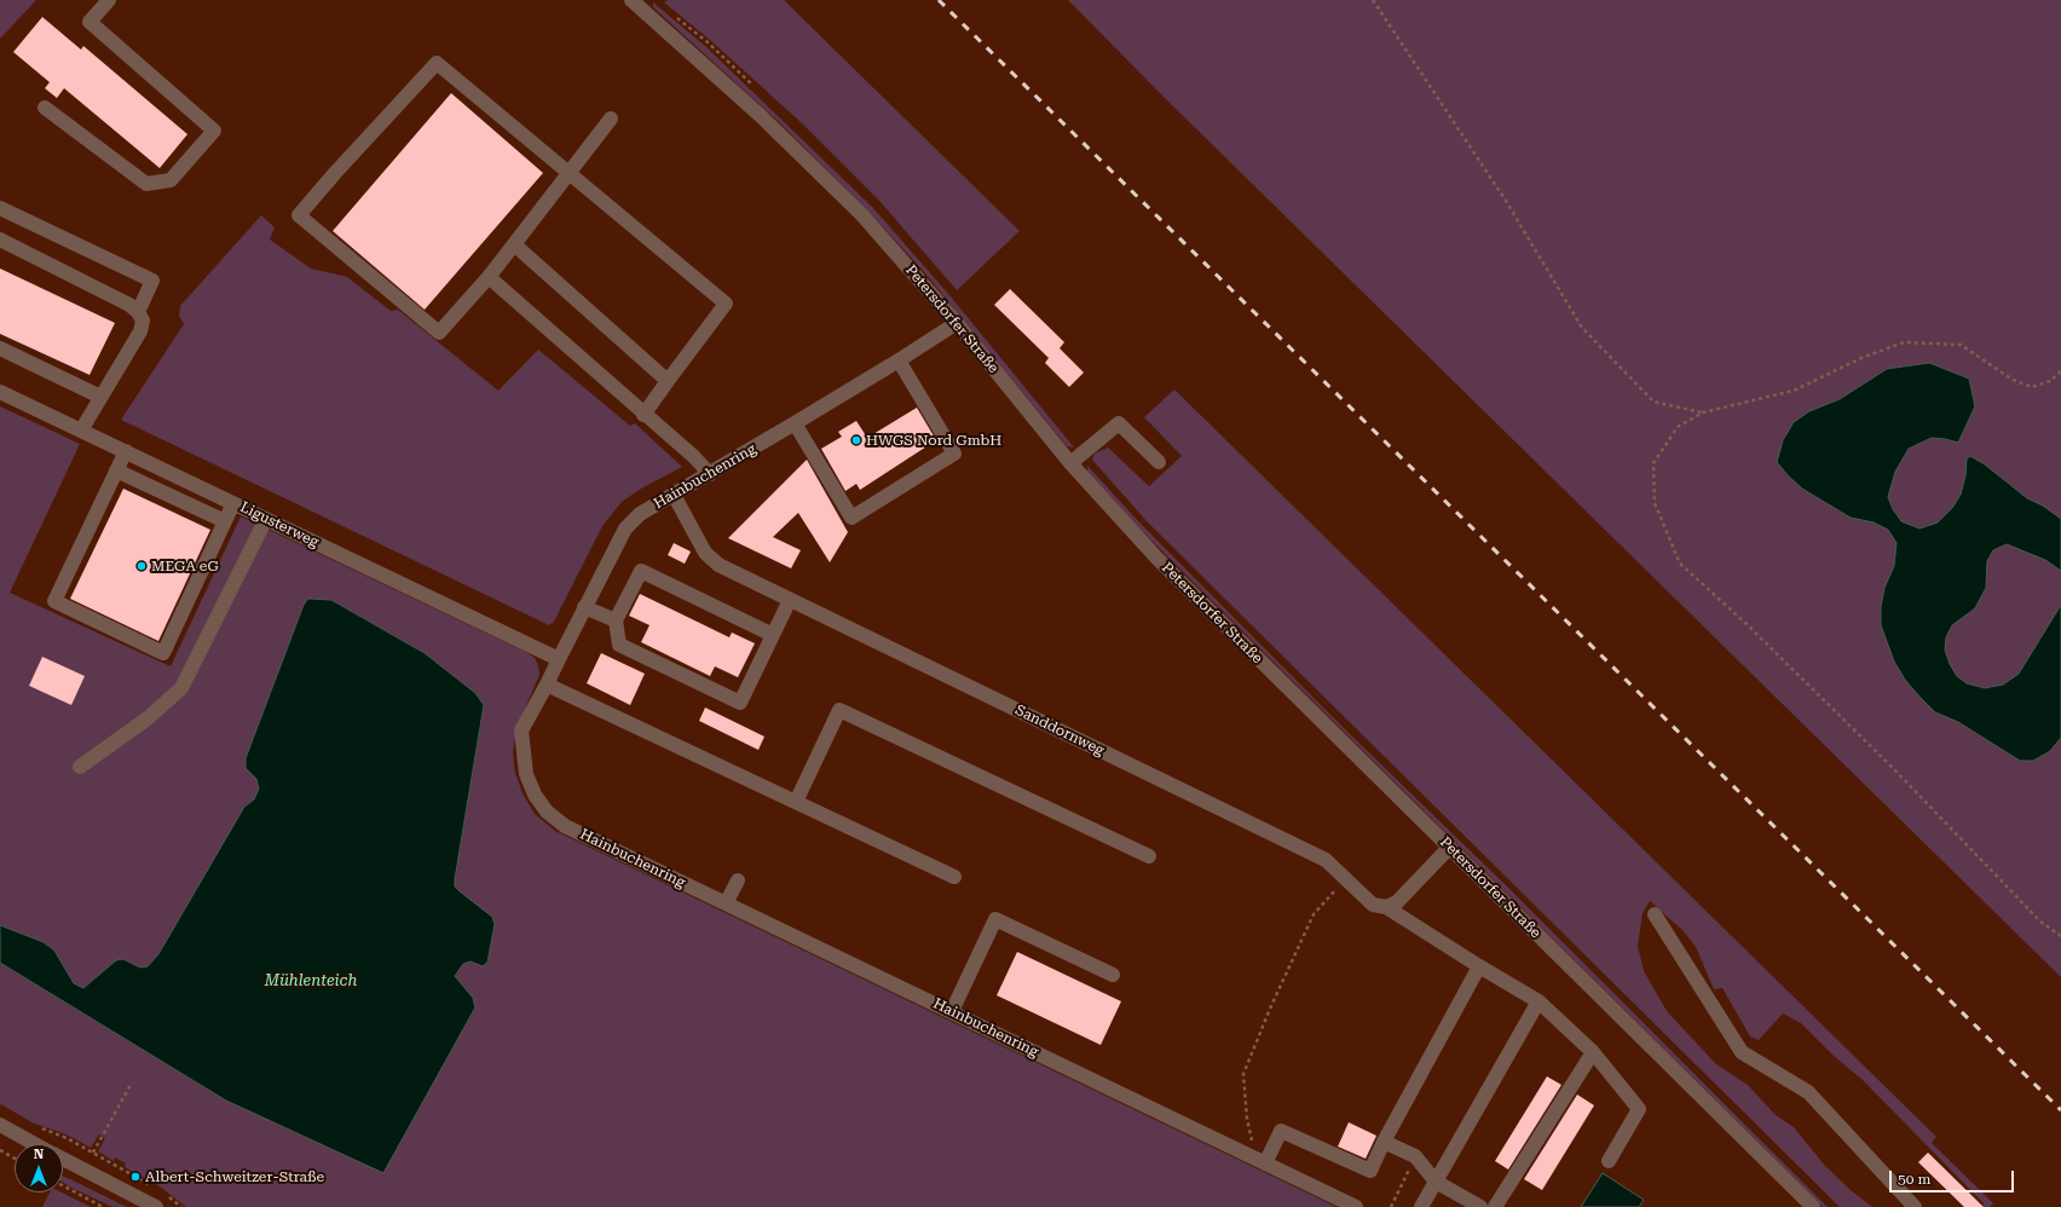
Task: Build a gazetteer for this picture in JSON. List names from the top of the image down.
{
  "streets": {
    "street": [
      "Petersdorfer Straße",
      "Hainbuchenring",
      "Ligusterweg",
      "Sanddornweg"
    ]
  },
  "crossings": [
    ["Petersdorfer Straße", "Hainbuchenring"],
    ["Hainbuchenring", "Ligusterweg"],
    ["Hainbuchenring", "Sanddornweg"]
  ],
  "water": ["Mühlenteich"],
  "places": ["HWGS Nord GmbH", "MEGA eG", "Albert-Schweitzer-Straße"],
  "scale_bar": "50 m",
  "north": "top"
}
